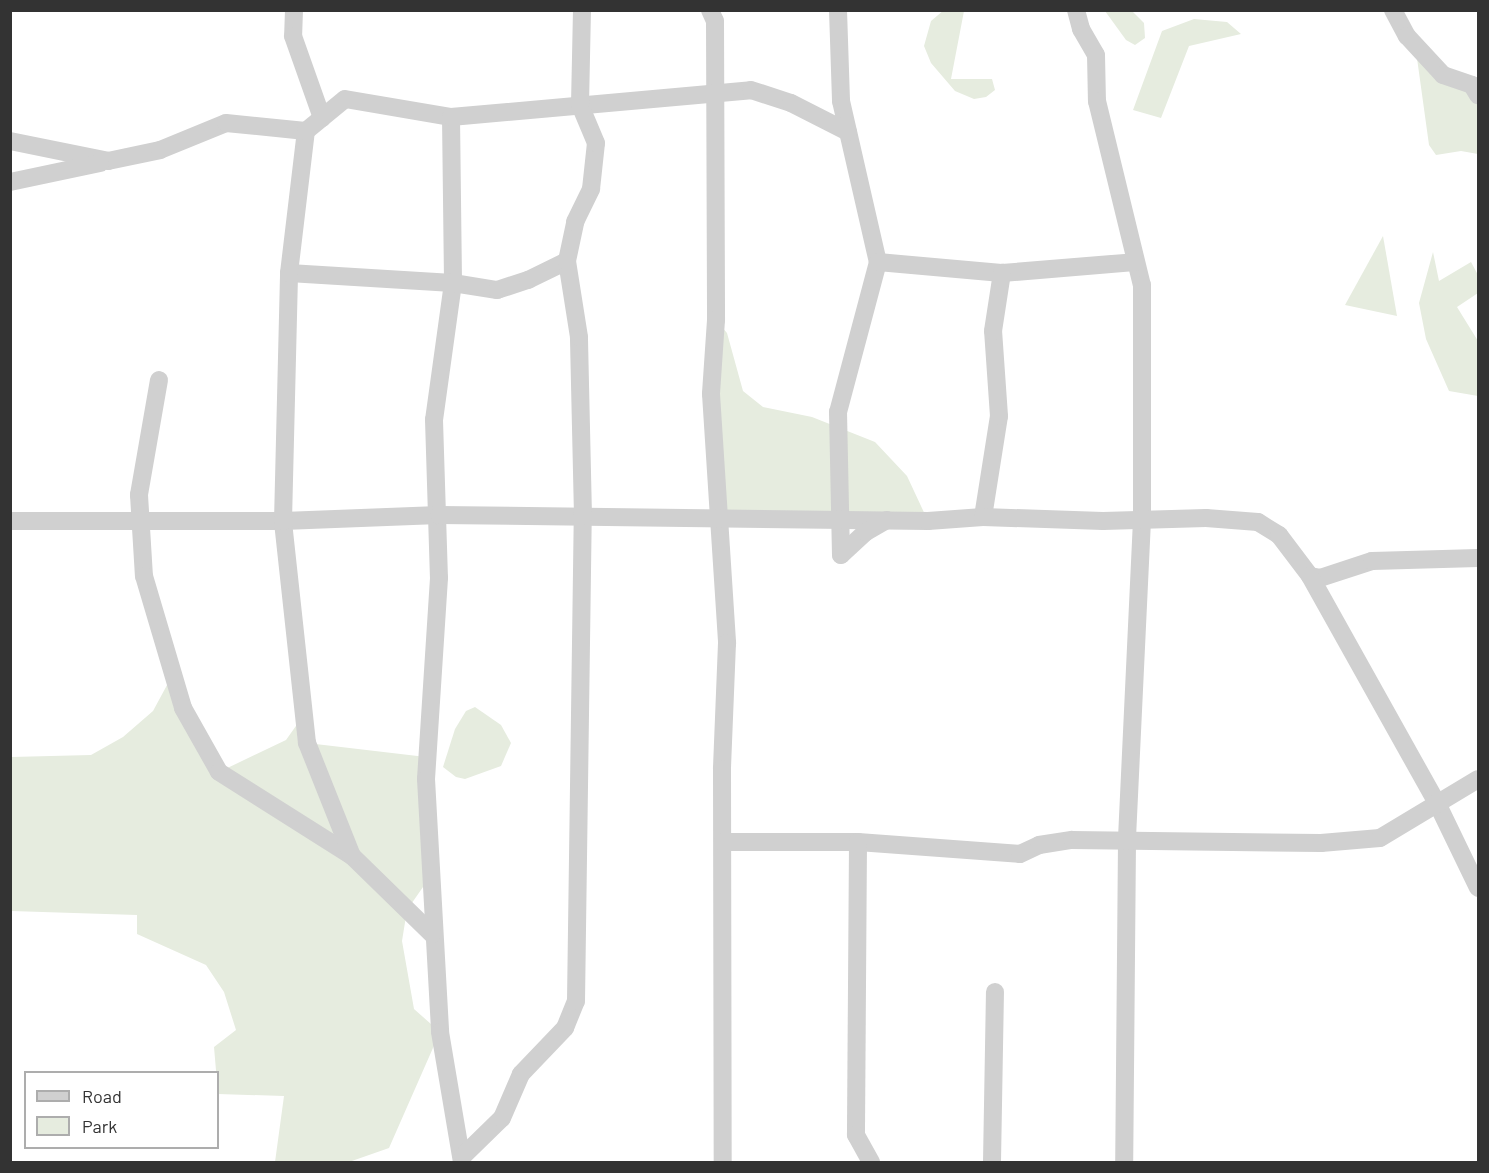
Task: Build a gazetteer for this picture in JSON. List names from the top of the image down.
{
  "legend": ["Road", "Park"]
}
